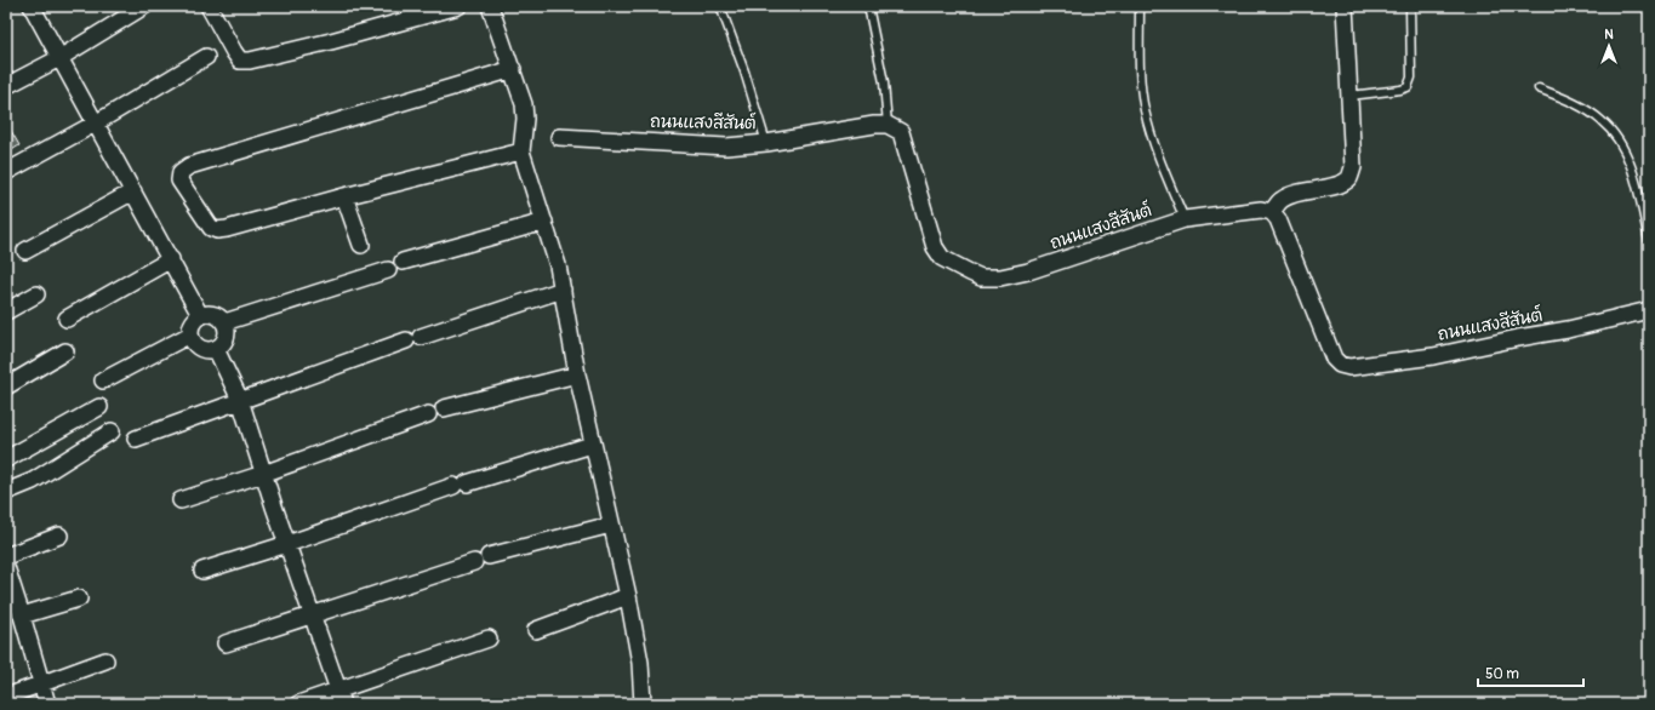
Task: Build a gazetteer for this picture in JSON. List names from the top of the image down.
{
  "streets": {
    "street": ["ถนนแสงสีสันต์"]
  },
  "scale_bar": "50 m",
  "north": "top"
}
